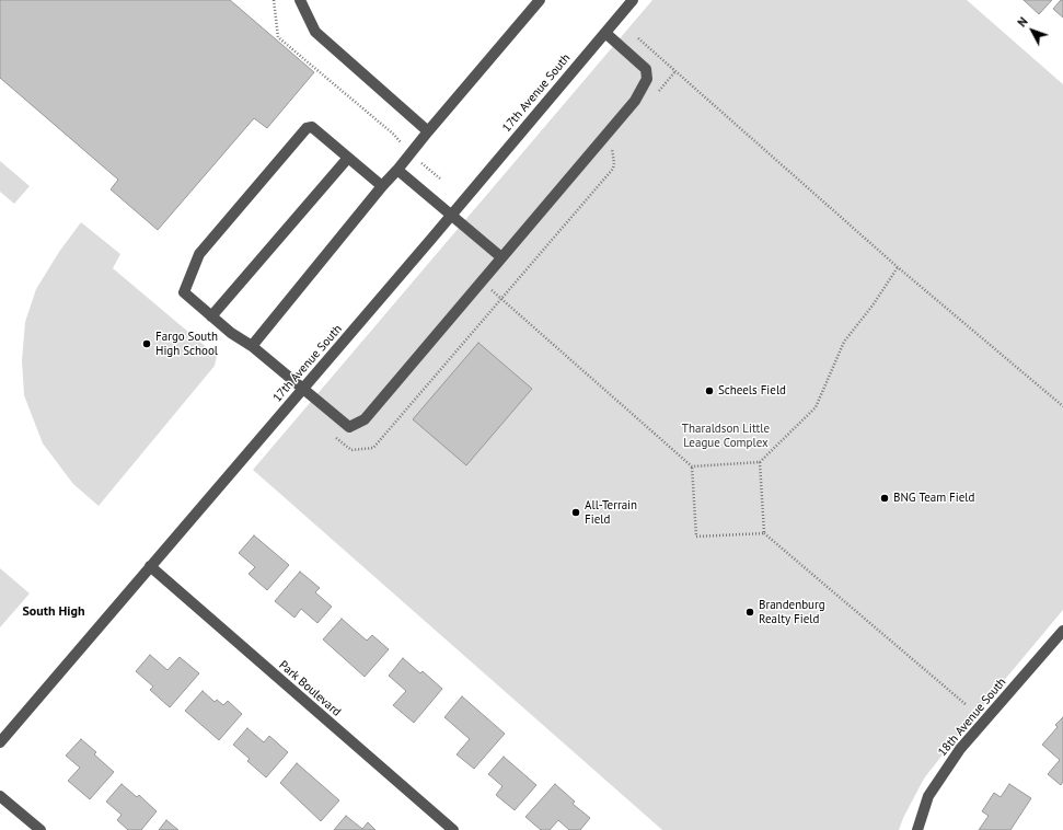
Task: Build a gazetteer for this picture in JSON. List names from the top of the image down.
{
  "streets": {
    "street": ["17th Avenue South", "Park Boulevard", "18th Avenue South"]
  },
  "crossings": [
    ["17th Avenue South", "Park Boulevard"]
  ],
  "districts": ["South High"],
  "parks": ["Tharaldson Little League Complex"],
  "places": [
    "Fargo South High School",
    "Scheels Field",
    "BNG Team Field",
    "All-Terrain Field",
    "Brandenburg Realty Field"
  ],
  "north": "top left"
}
